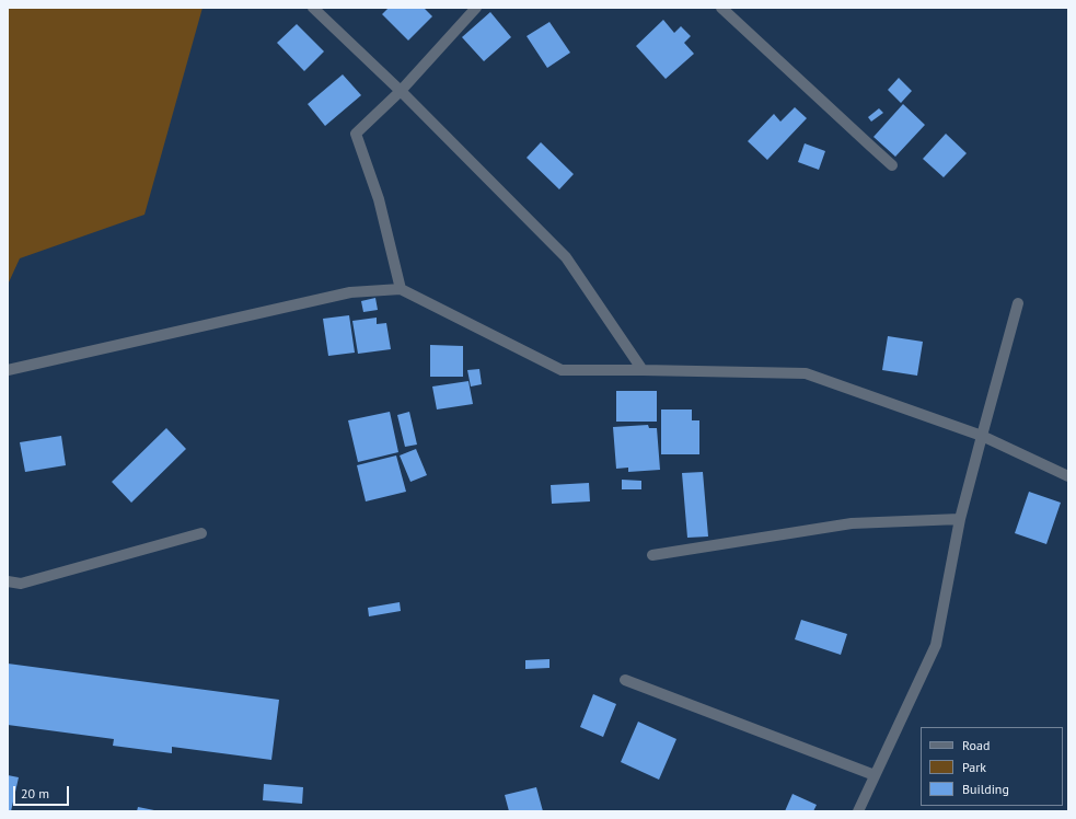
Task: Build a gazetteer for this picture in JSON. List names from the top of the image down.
{
  "legend": ["Road", "Park", "Building"],
  "scale_bar": "20 m"
}
